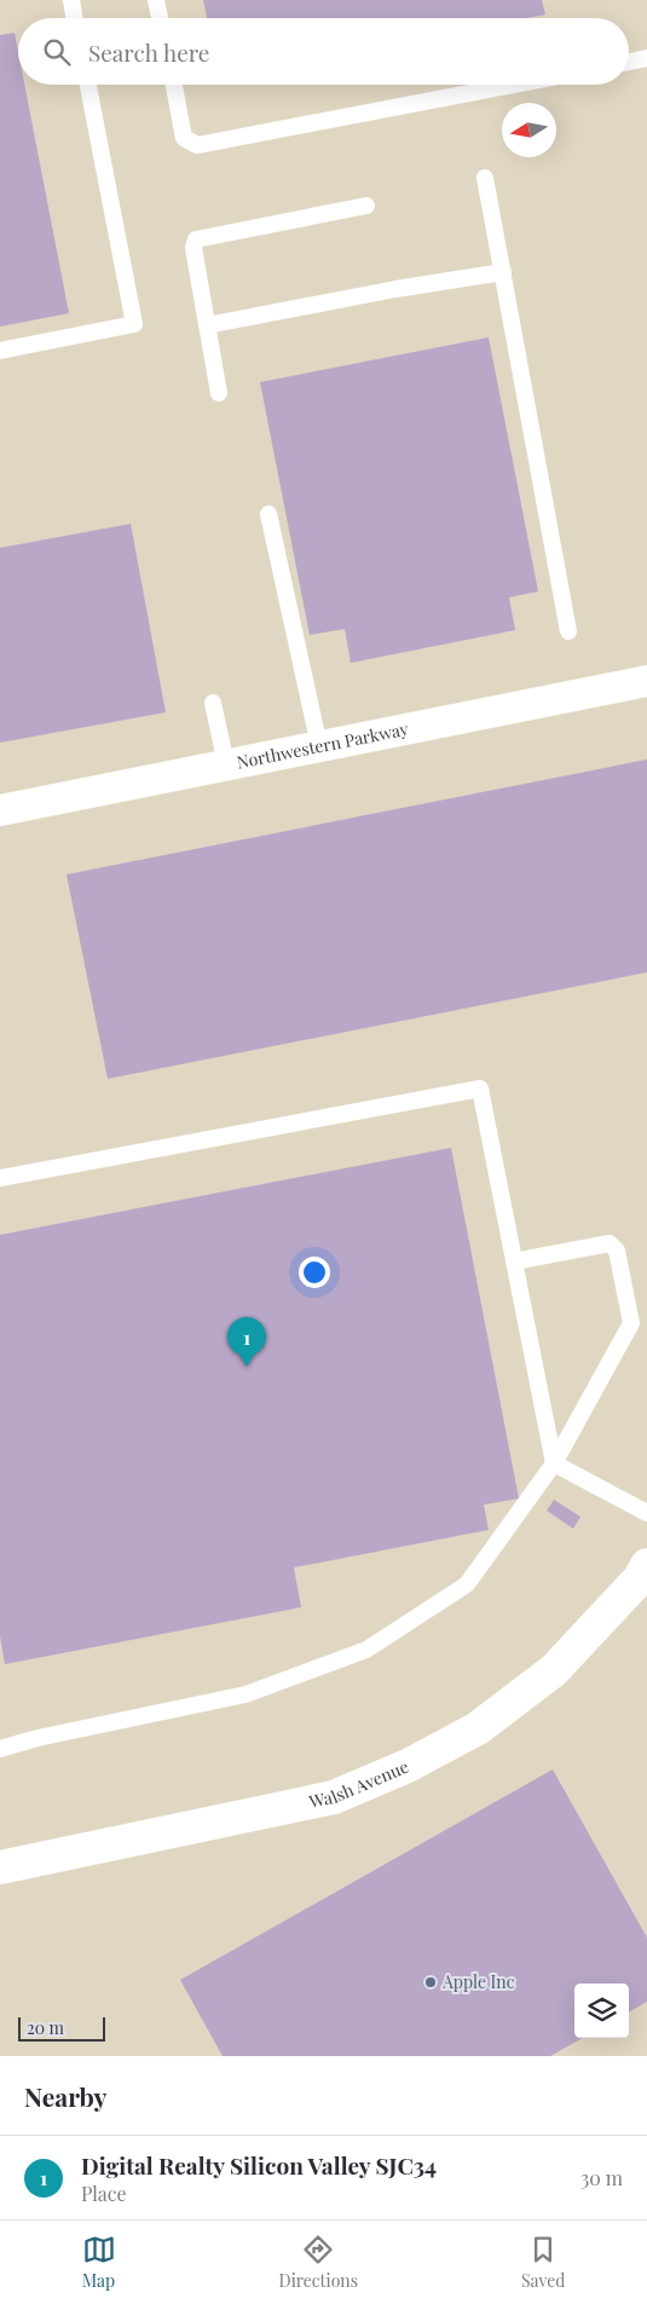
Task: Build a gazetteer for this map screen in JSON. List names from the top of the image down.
{
  "streets": {
    "main road": ["Walsh Avenue"],
    "street": ["Northwestern Parkway"]
  },
  "places": ["Apple Inc"],
  "scale_bar": "20 m",
  "north": "left",
  "page": {
    "search": "Search here",
    "pins": "1",
    "scale": "20 m",
    "heading": "Nearby",
    "list": [
      {
        "mark": "1",
        "name": "Digital Realty Silicon Valley SJC34",
        "note": "Place",
        "value": "30 m"
      }
    ],
    "nav": ["Map", "Directions", "Saved"]
  }
}
